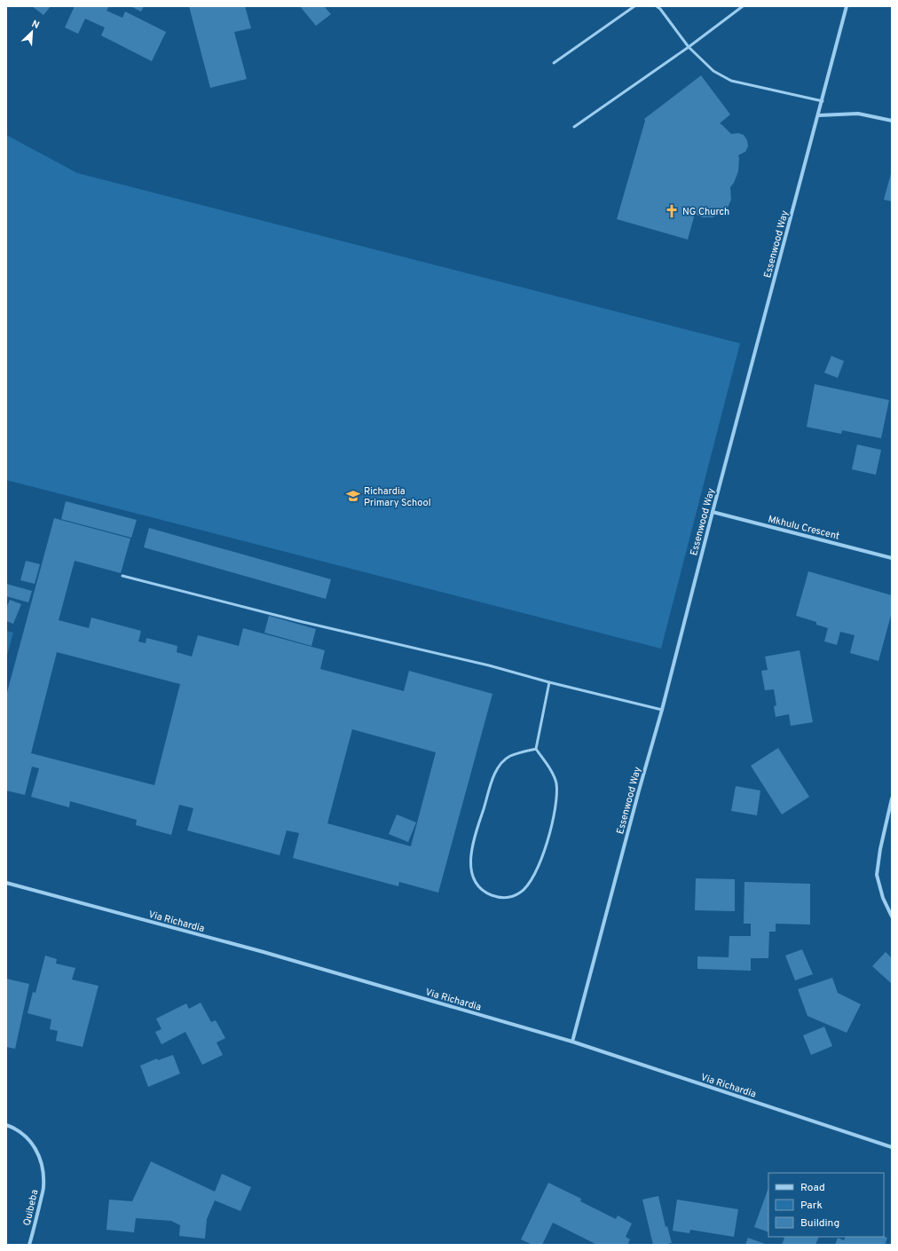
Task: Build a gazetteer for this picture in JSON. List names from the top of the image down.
{
  "streets": {
    "street": [
      "Essenwood Way",
      "Mkhulu Crescent",
      "Via Richardia",
      "Quibeba"
    ]
  },
  "crossings": [
    ["Essenwood Way", "Mkhulu Crescent"],
    ["Essenwood Way", "Via Richardia"]
  ],
  "places": {
    "church": ["NG Church"],
    "school or university": ["Richardia Primary School"]
  },
  "legend": ["Road", "Park", "Building"],
  "north": "top right"
}
